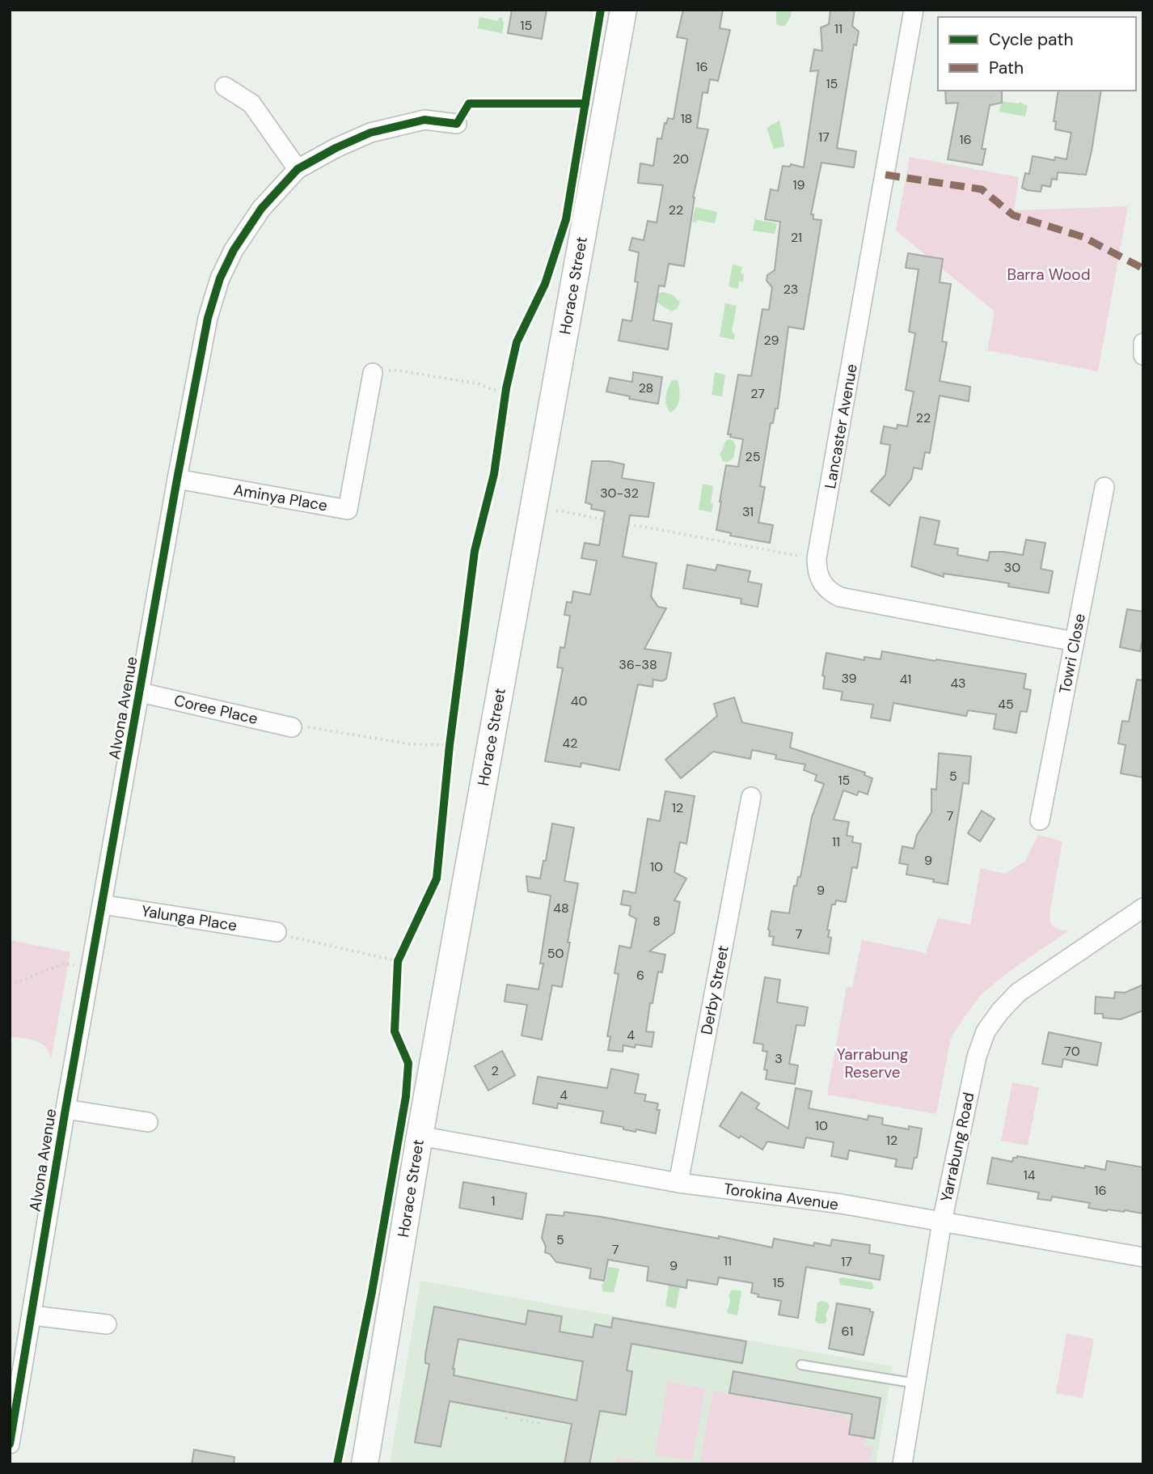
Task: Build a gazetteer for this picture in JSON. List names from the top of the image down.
{
  "streets": {
    "main road": ["Horace Street"],
    "street": [
      "Lancaster Avenue",
      "Aminya Place",
      "Towri Close",
      "Alvona Avenue",
      "Coree Place",
      "Yalunga Place",
      "Derby Street",
      "Yarrabung Road",
      "Torokina Avenue"
    ]
  },
  "crossings": [
    ["Horace Street", "Torokina Avenue"],
    ["Lancaster Avenue", "Towri Close"],
    ["Aminya Place", "Alvona Avenue"],
    ["Alvona Avenue", "Coree Place"],
    ["Alvona Avenue", "Yalunga Place"],
    ["Derby Street", "Torokina Avenue"],
    ["Yarrabung Road", "Torokina Avenue"]
  ],
  "parks": ["Barra Wood", "Yarrabung Reserve"],
  "house_numbers": [
    "15",
    "11",
    "16",
    "15",
    "18",
    "17",
    "16",
    "20",
    "19",
    "22",
    "21",
    "23",
    "29",
    "28",
    "27",
    "22",
    "25",
    "30-32",
    "31",
    "30",
    "36-38",
    "39",
    "41",
    "43",
    "40",
    "45",
    "42",
    "5",
    "15",
    "12",
    "7",
    "11",
    "9",
    "10",
    "9",
    "48",
    "8",
    "7",
    "50",
    "6",
    "4",
    "70",
    "3",
    "2",
    "4",
    "10",
    "12",
    "14",
    "16",
    "1",
    "5",
    "7",
    "11",
    "17",
    "9",
    "15",
    "61"
  ],
  "legend": ["Cycle path", "Path"]
}
